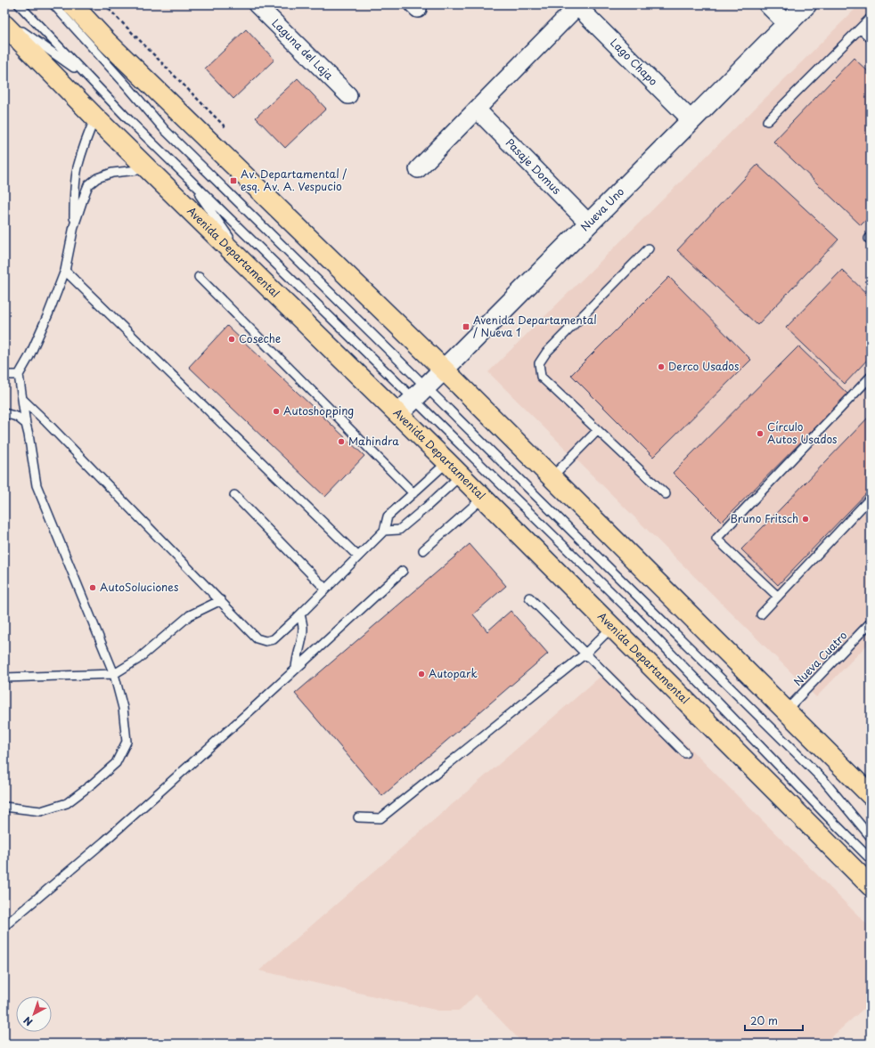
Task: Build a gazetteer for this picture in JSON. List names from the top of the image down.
{
  "streets": {
    "main road": ["Avenida Departamental"],
    "street": [
      "Laguna del Laja",
      "Lago Chapo",
      "Pasaje Domus",
      "Nueva Uno"
    ],
    "lane": ["Nueva Cuatro"]
  },
  "crossings": [
    ["Lago Chapo", "Nueva Uno"],
    ["Pasaje Domus", "Nueva Uno"],
    ["Nueva Uno", "Avenida Departamental"]
  ],
  "places": {
    "transit": ["Av. Departamental / esq. Av. A. Vespucio", "Avenida Departamental / Nueva 1"],
    "other": [
      "Coseche",
      "Derco Usados",
      "Autoshopping",
      "Círculo Autos Usados",
      "Mahindra",
      "Bruno Fritsch",
      "AutoSoluciones",
      "Autopark"
    ]
  },
  "scale_bar": "20 m",
  "north": "bottom left"
}
